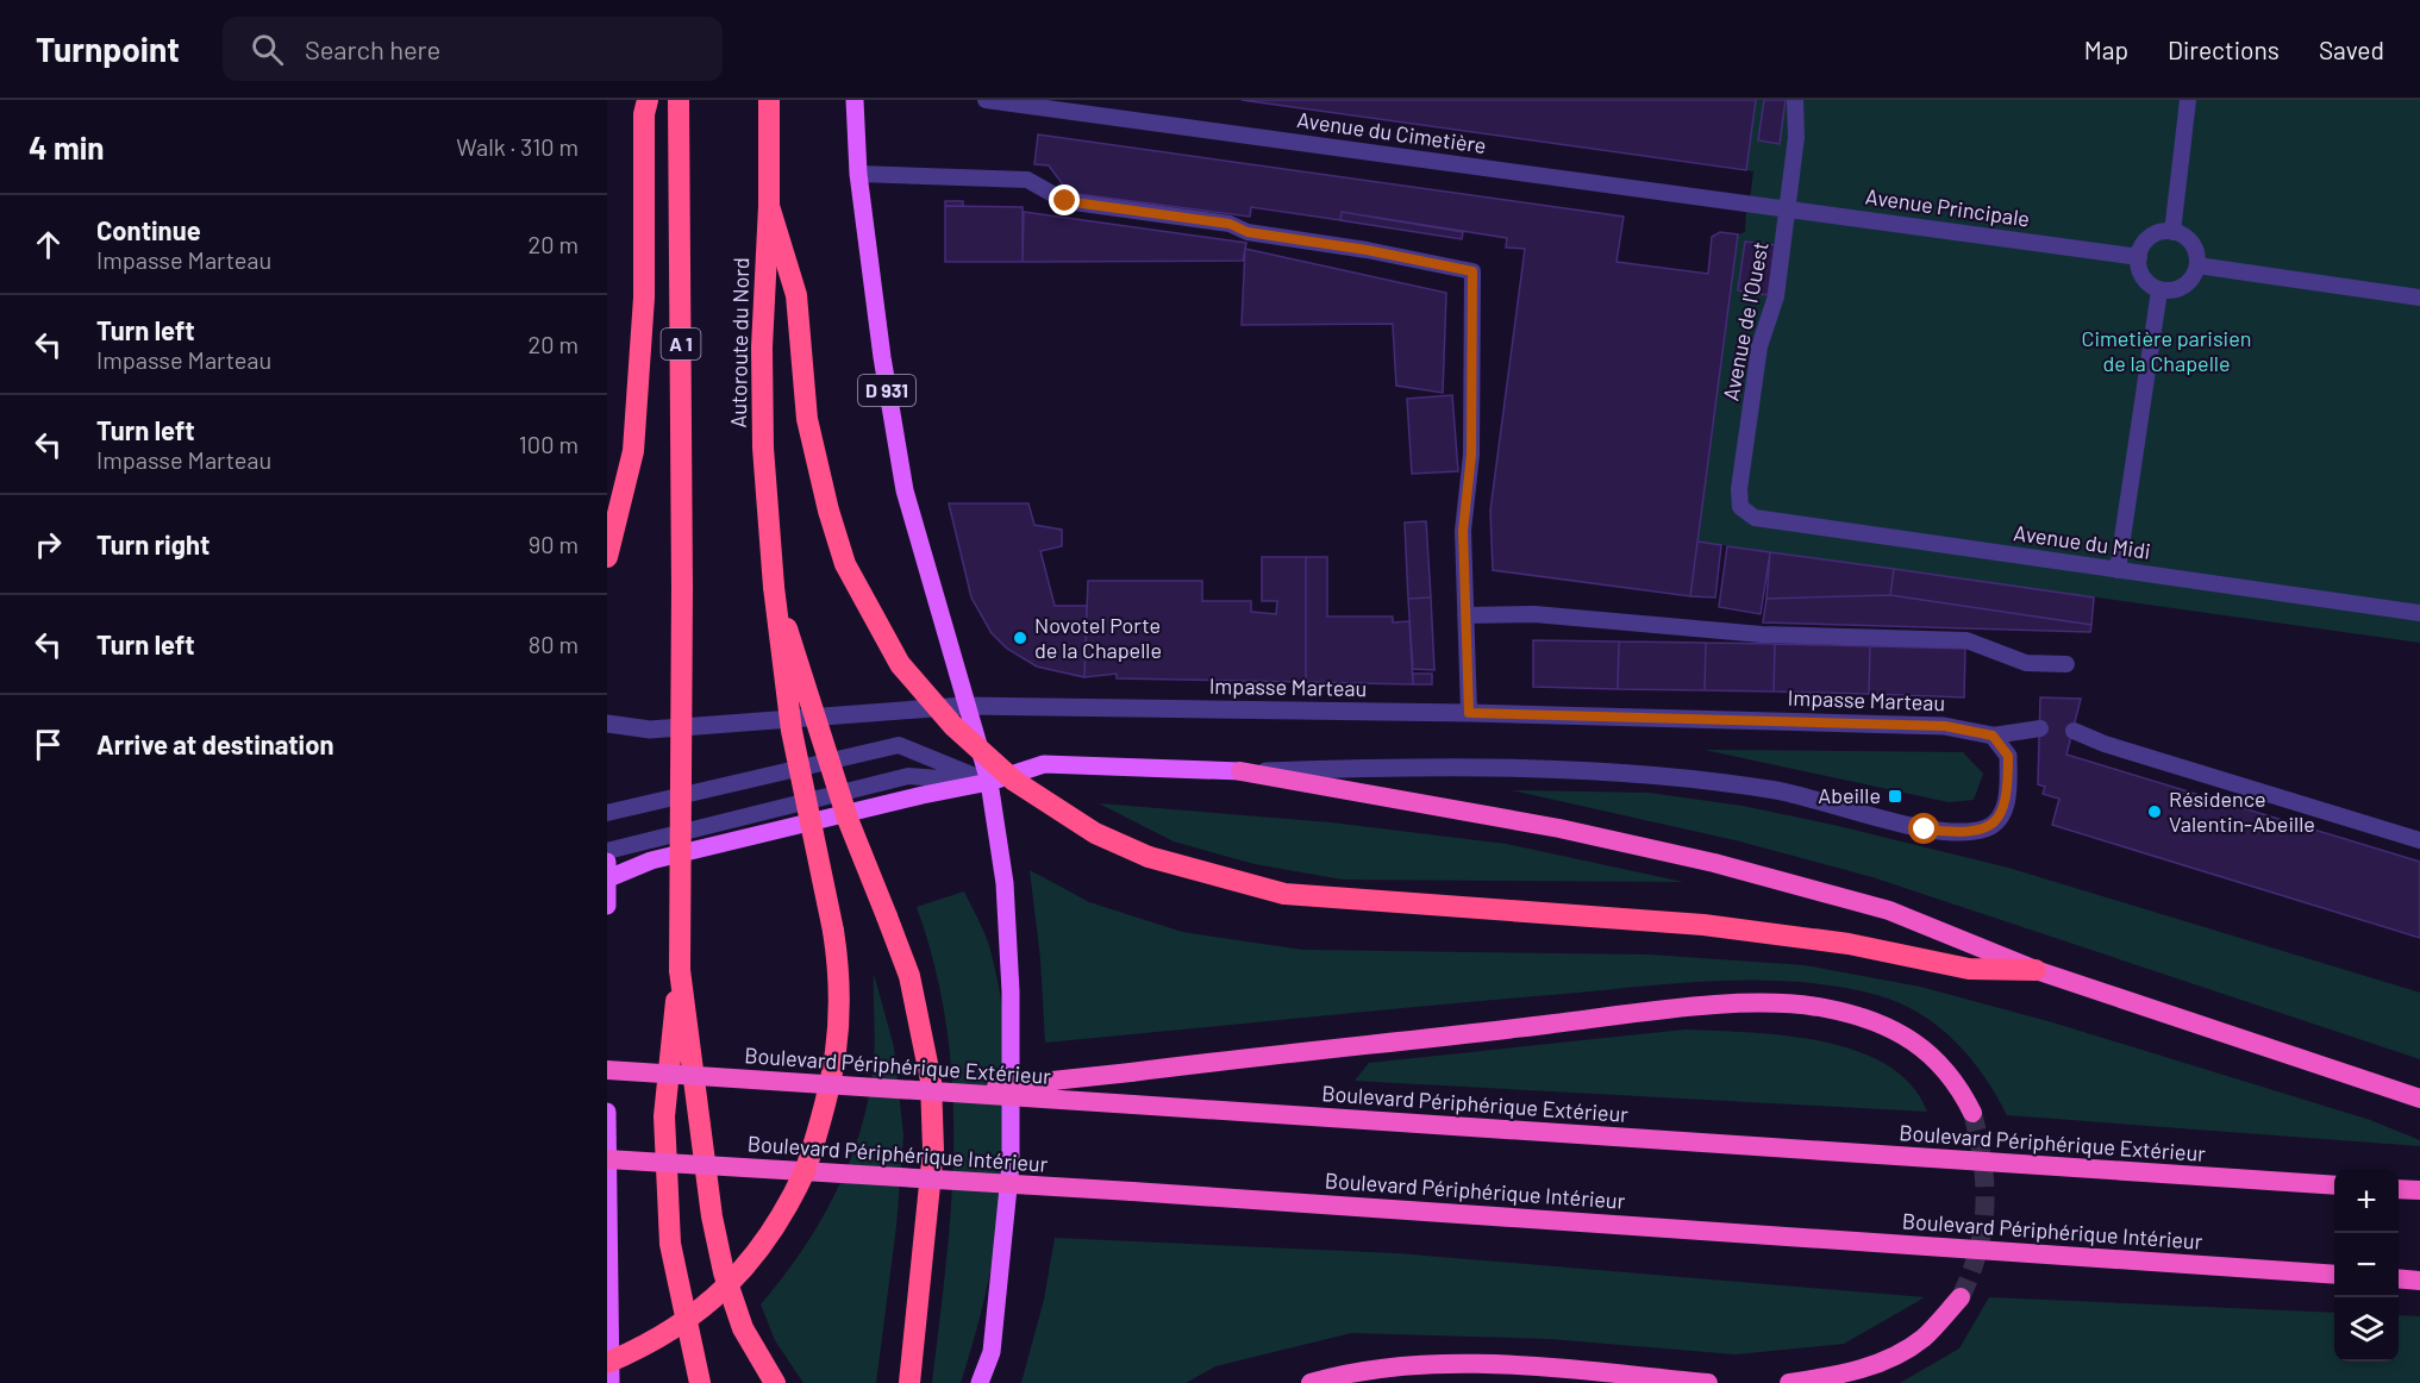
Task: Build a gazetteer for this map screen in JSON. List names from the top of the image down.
{
  "streets": {
    "highway": [
      "Autoroute du Nord",
      "A 1",
      "Boulevard Périphérique Extérieur",
      "Boulevard Périphérique Intérieur"
    ],
    "main road": ["D 931"],
    "street": ["Impasse Marteau"],
    "lane": [
      "Avenue du Cimetière",
      "Avenue Principale",
      "Avenue de l'Ouest",
      "Avenue du Midi"
    ]
  },
  "crossings": [
    ["Avenue du Cimetière", "Avenue Principale"],
    ["Avenue Principale", "Avenue de l'Ouest"],
    ["Avenue de l'Ouest", "Avenue du Midi"],
    ["D 931", "Impasse Marteau"]
  ],
  "parks": ["Cimetière parisien de la Chapelle"],
  "places": {
    "other": ["Novotel Porte de la Chapelle", "Résidence Valentin-Abeille"],
    "transit": ["Abeille"]
  },
  "page": {
    "header": "Turnpoint",
    "search": "Search here",
    "nav": ["Map", "Directions", "Saved"],
    "heading": ["4 min", "Walk · 310 m"],
    "list": [
      ["Continue", "Impasse Marteau", "20 m"],
      ["Turn left", "Impasse Marteau", "20 m"],
      ["Turn left", "Impasse Marteau", "100 m"],
      ["Turn right", "90 m"],
      ["Turn left", "80 m"],
      "Arrive at destination"
    ],
    "map_buttons": ["+", "−"]
  }
}
